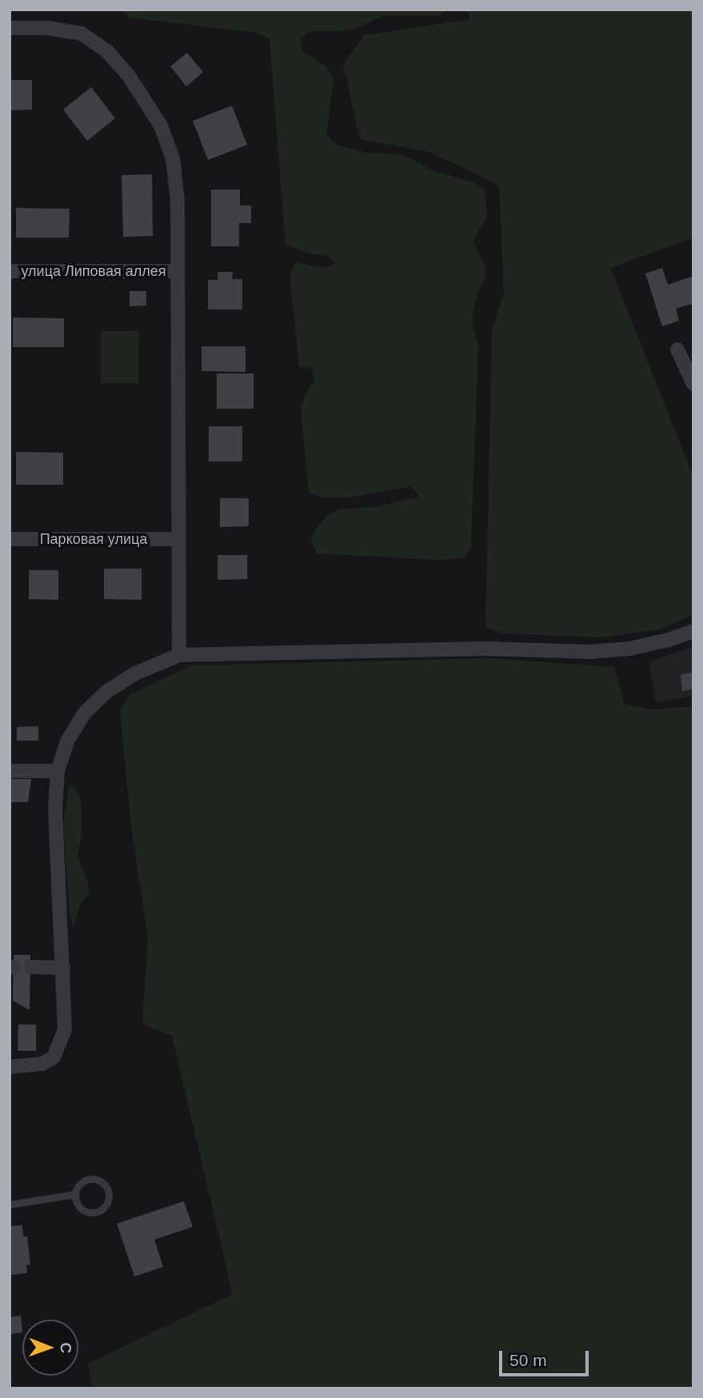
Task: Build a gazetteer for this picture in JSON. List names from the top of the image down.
{
  "streets": {
    "street": ["улица Липовая аллея", "Парковая улица"]
  },
  "scale_bar": "50 m",
  "north": "right"
}
